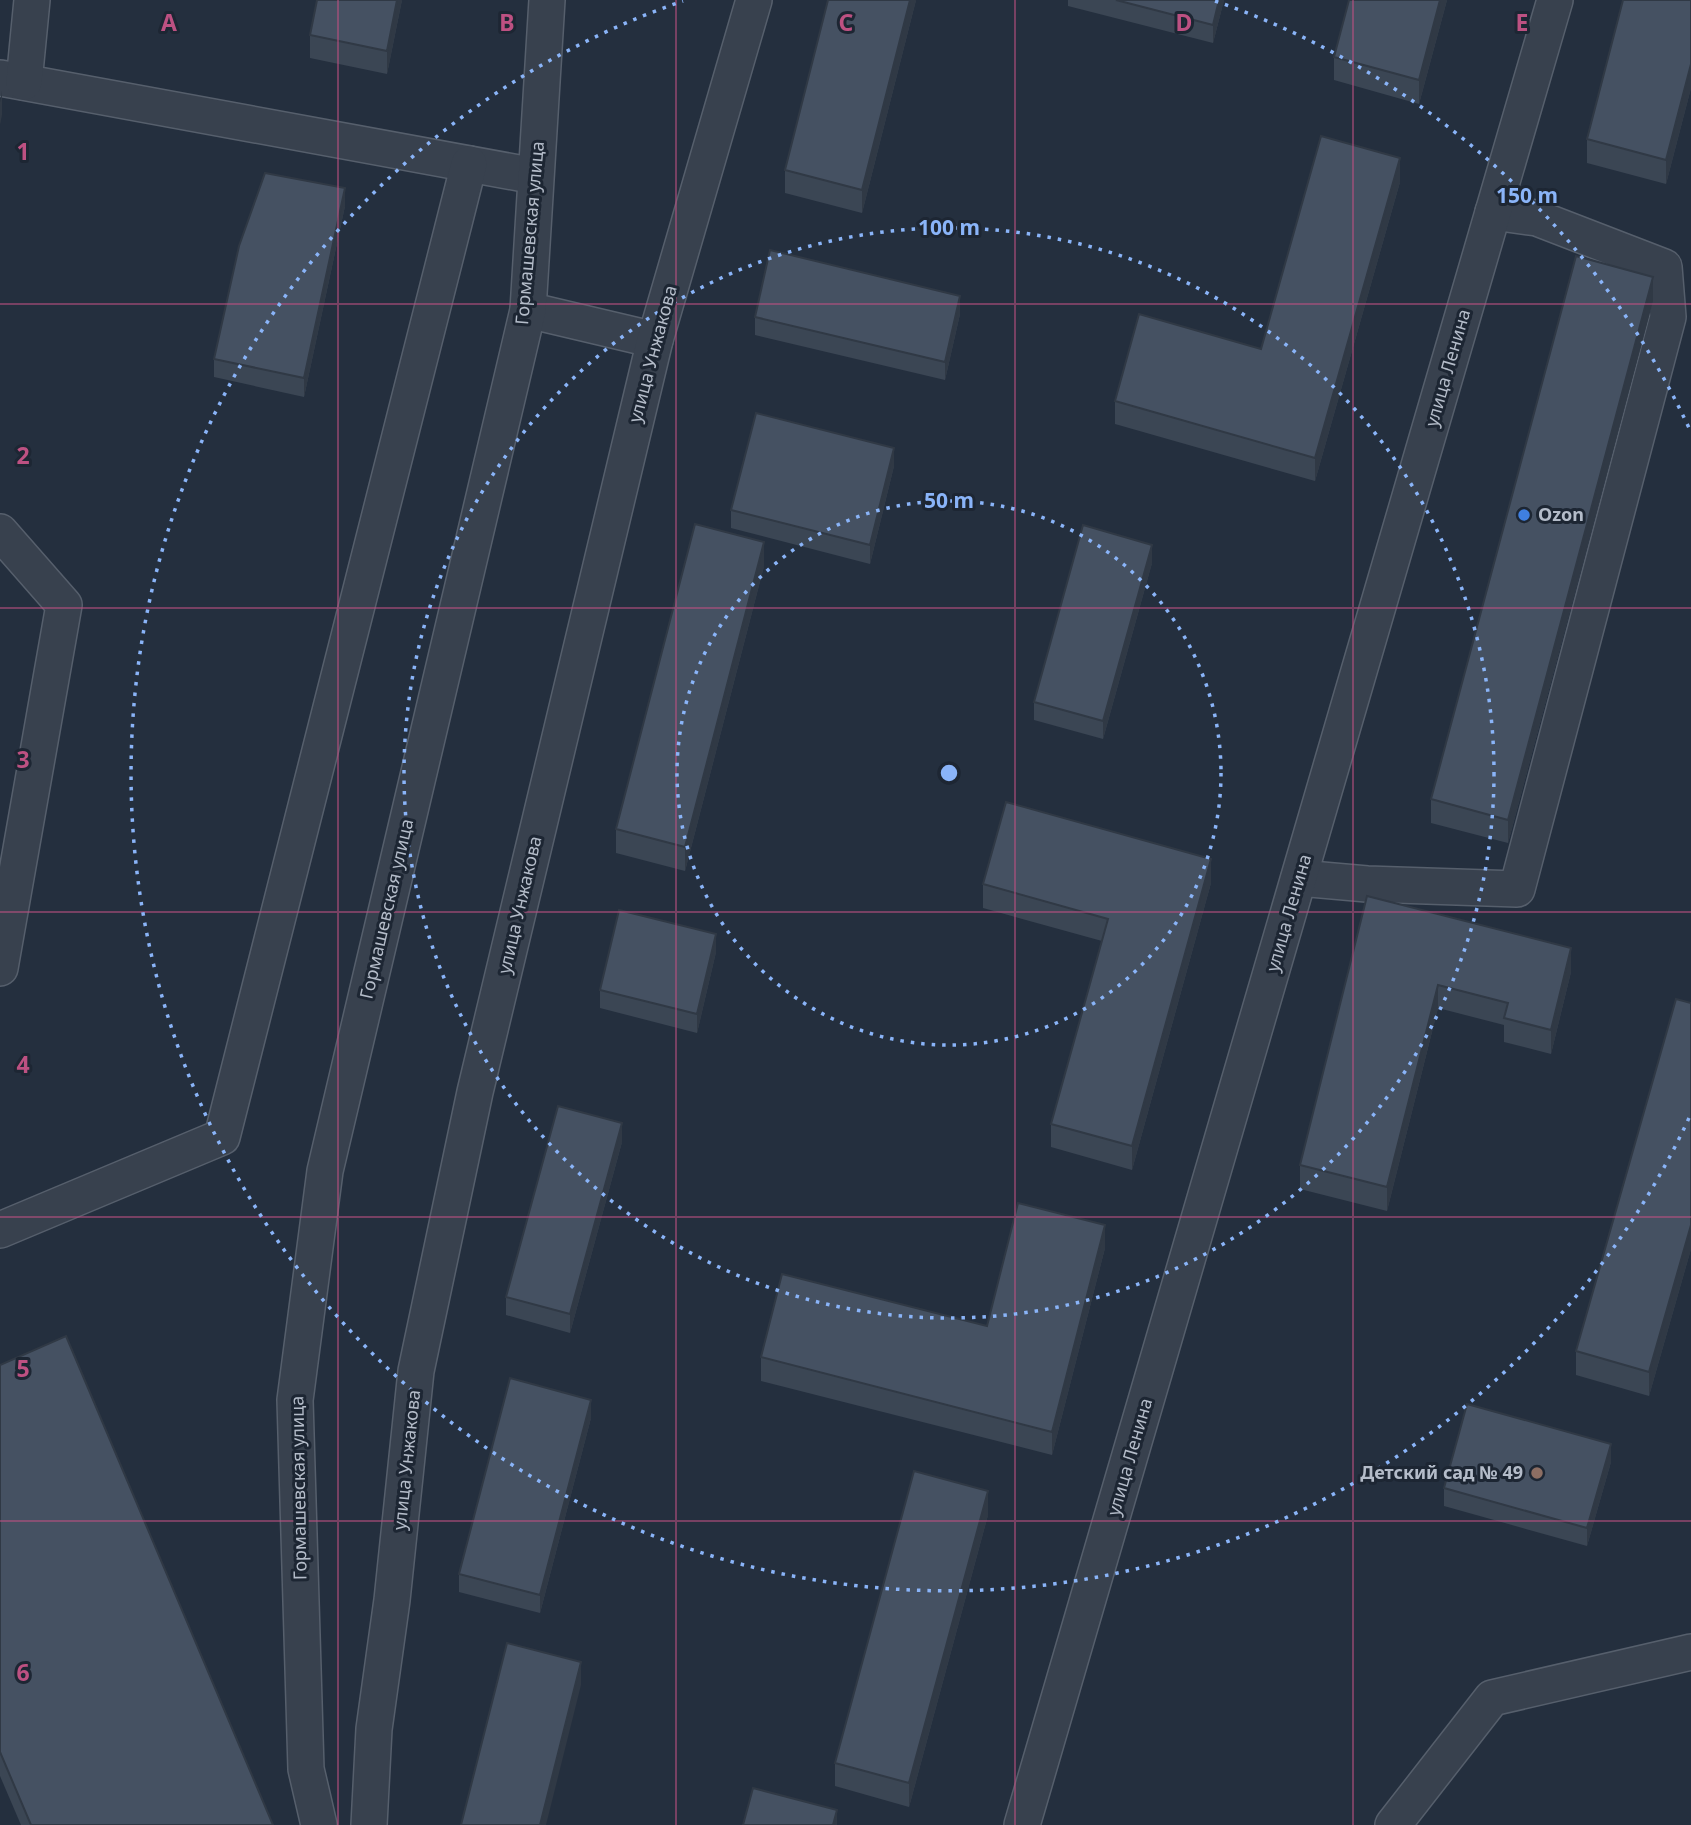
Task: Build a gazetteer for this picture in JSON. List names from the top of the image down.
{
  "streets": {
    "street": ["Гормашевская улица", "улица Унжакова", "улица Ленина"]
  },
  "places": ["Ozon", "Детский сад № 49"],
  "grid": {
    "columns": [
      "A",
      "B",
      "C",
      "D",
      "E"
    ],
    "rows": [
      "1",
      "2",
      "3",
      "4",
      "5",
      "6"
    ]
  },
  "rings": ["150 m", "100 m", "50 m"]
}
